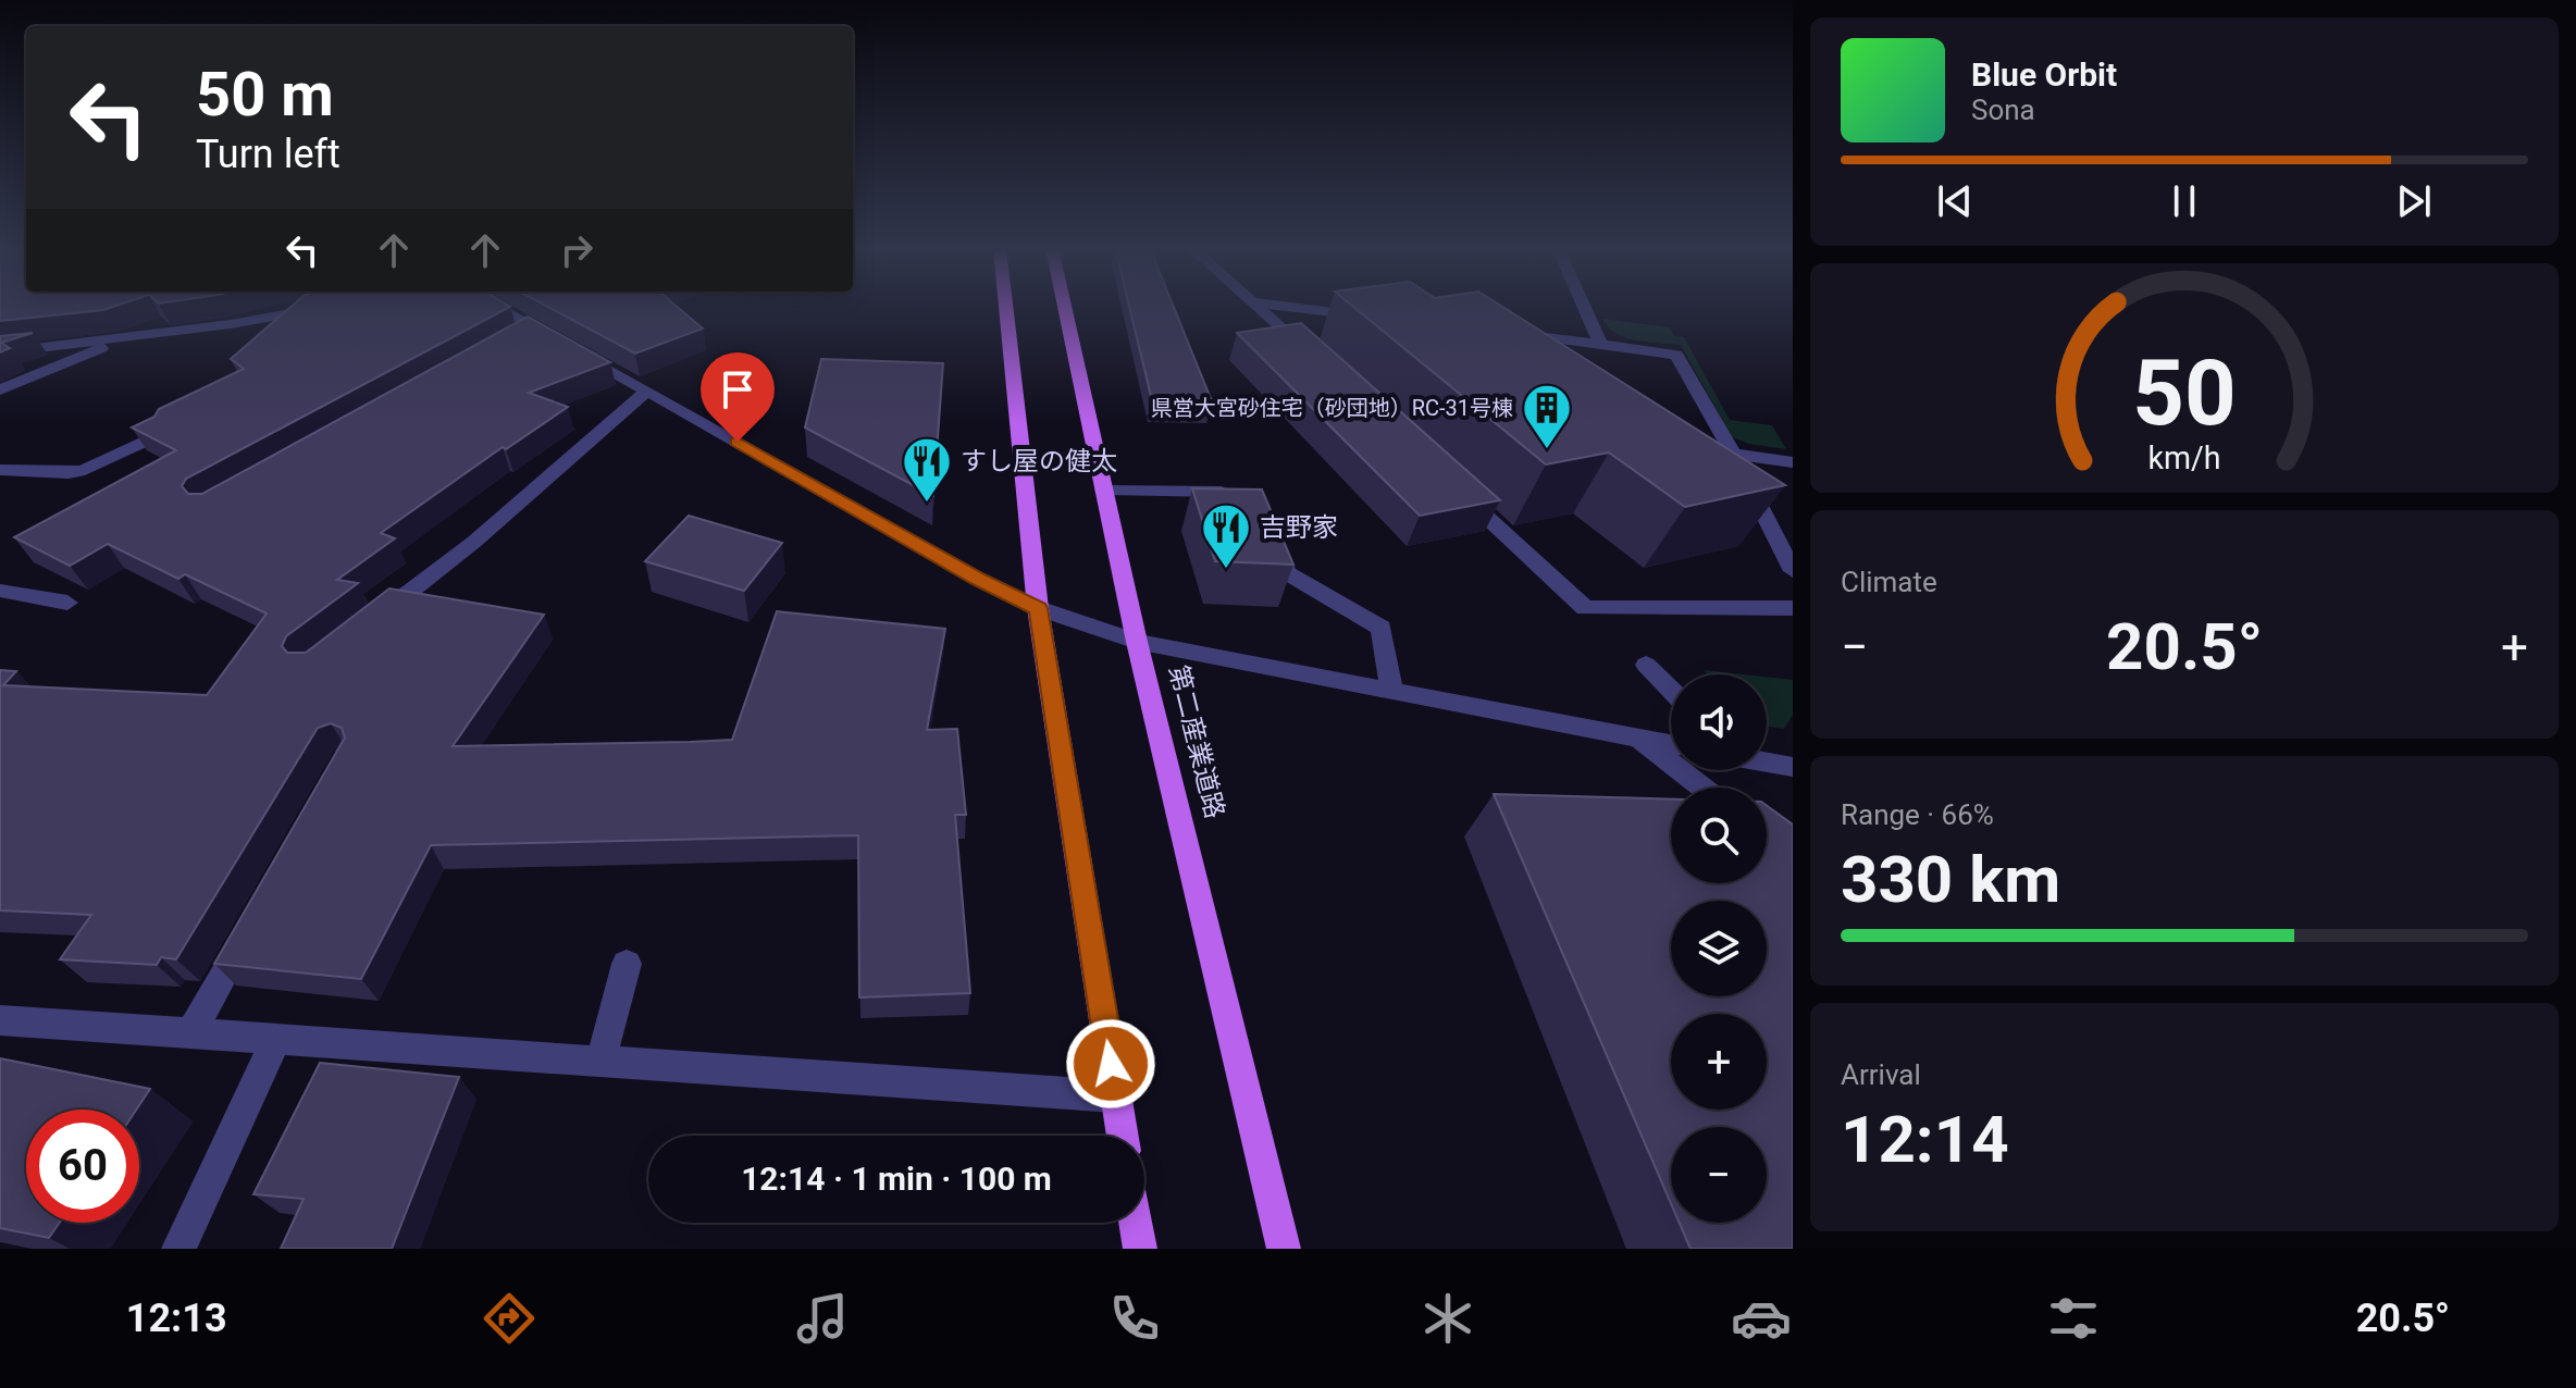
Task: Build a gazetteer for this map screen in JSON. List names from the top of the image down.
{
  "streets": {
    "main road": ["第二産業道路"]
  },
  "places": {
    "building": ["県営大宮砂住宅（砂団地）RC-31号棟"],
    "restaurant": ["すし屋の健太", "吉野家"]
  },
  "page": {
    "turn": ["50 m", "Turn left"],
    "song": ["Blue Orbit", "Sona"],
    "tile": [
      "Climate",
      ["Range · 66%", "330 km"],
      ["Arrival", "12:14"]
    ],
    "heat": ["−", "20.5°", "+"],
    "map_buttons": ["+", "−"],
    "limit": "60",
    "trip": "12:14 · 1 min · 100 m",
    "tabs": ["12:13", "20.5°"],
    "gauge": ["50", "km/h"]
  }
}
